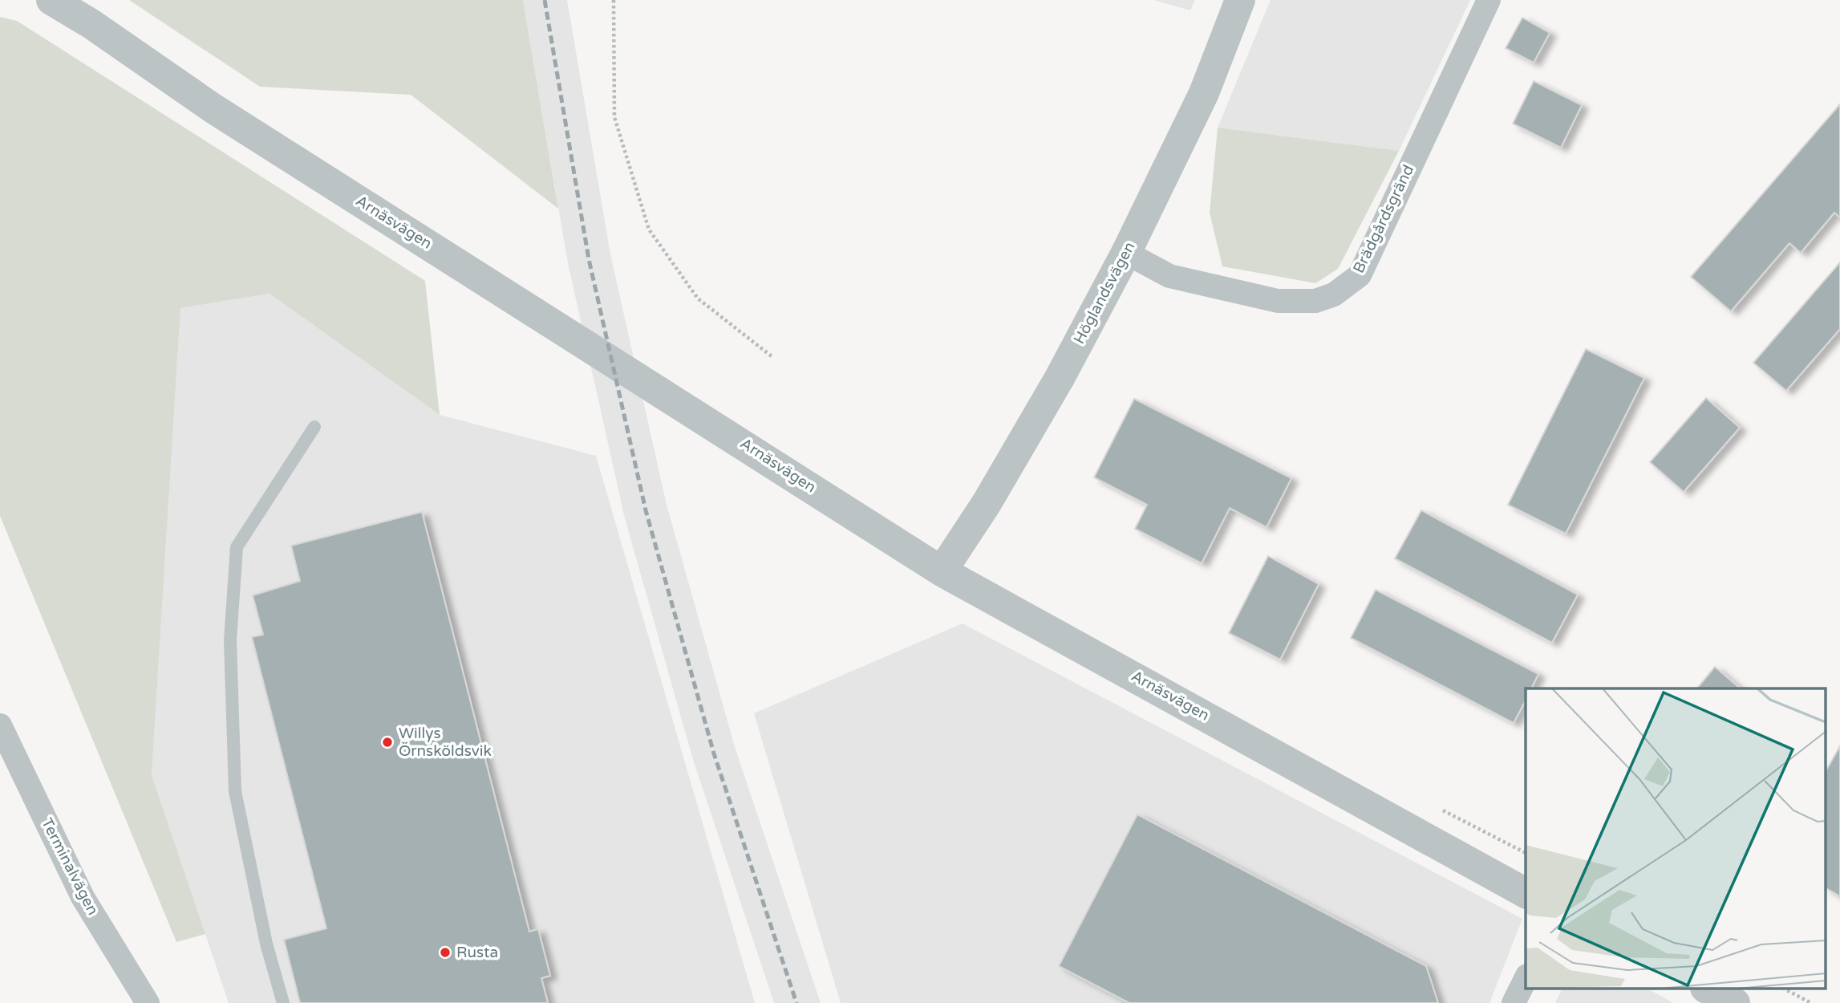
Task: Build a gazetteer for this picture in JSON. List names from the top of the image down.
{
  "streets": {
    "street": [
      "Brädgårdsgränd",
      "Arnäsvägen",
      "Höglandsvägen",
      "Terminalvägen"
    ]
  },
  "crossings": [
    ["Brädgårdsgränd", "Höglandsvägen"],
    ["Arnäsvägen", "Höglandsvägen"]
  ],
  "places": ["Willys Örnsköldsvik", "Rusta"]
}
